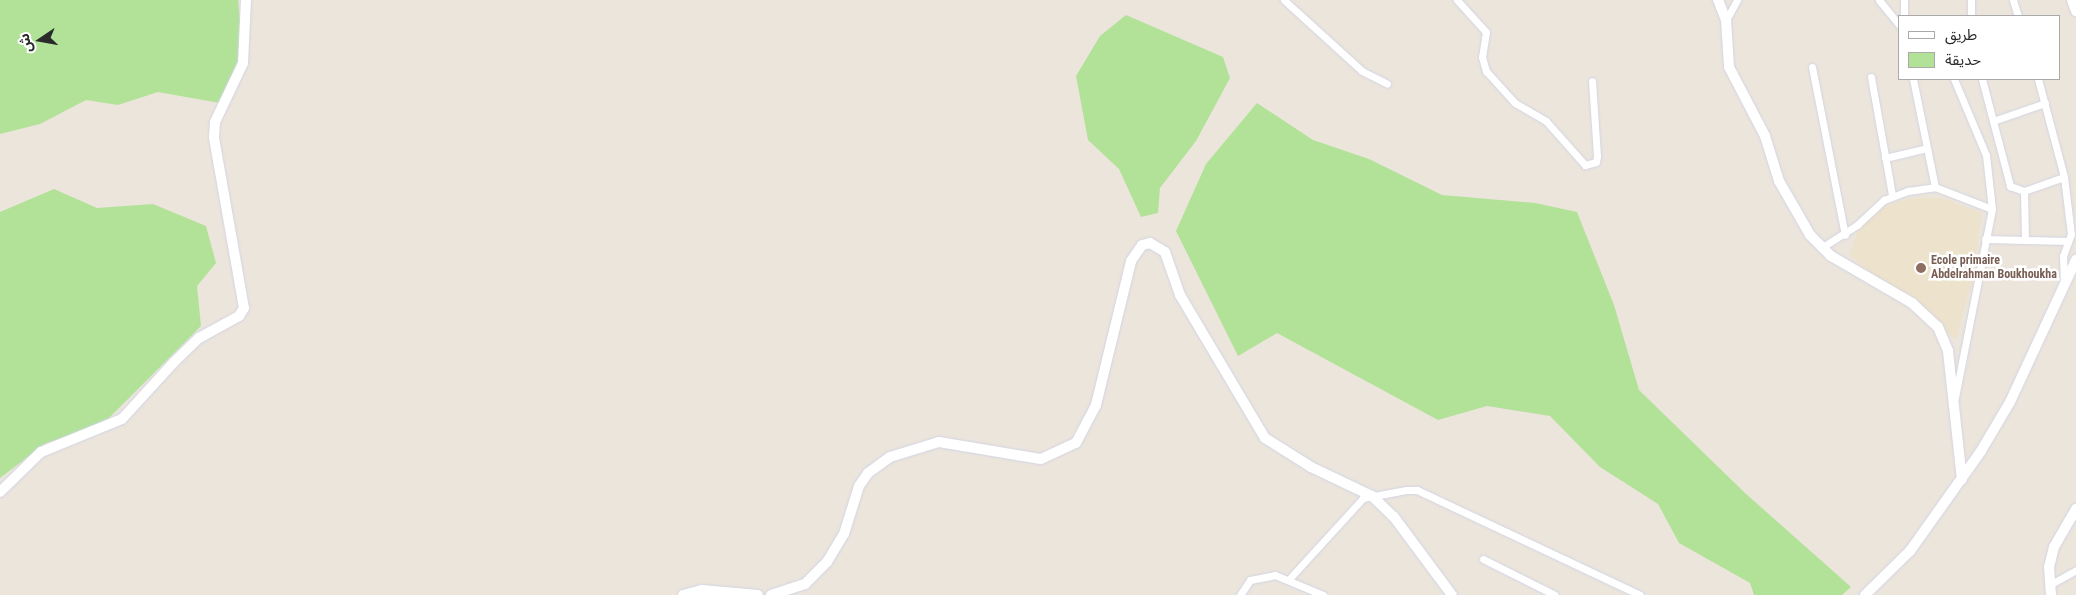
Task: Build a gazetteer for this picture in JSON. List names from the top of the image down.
{
  "places": ["Ecole primaire Abdelrahman Boukhoukha"],
  "legend": ["طريق", "حديقة"],
  "north": "left"
}
